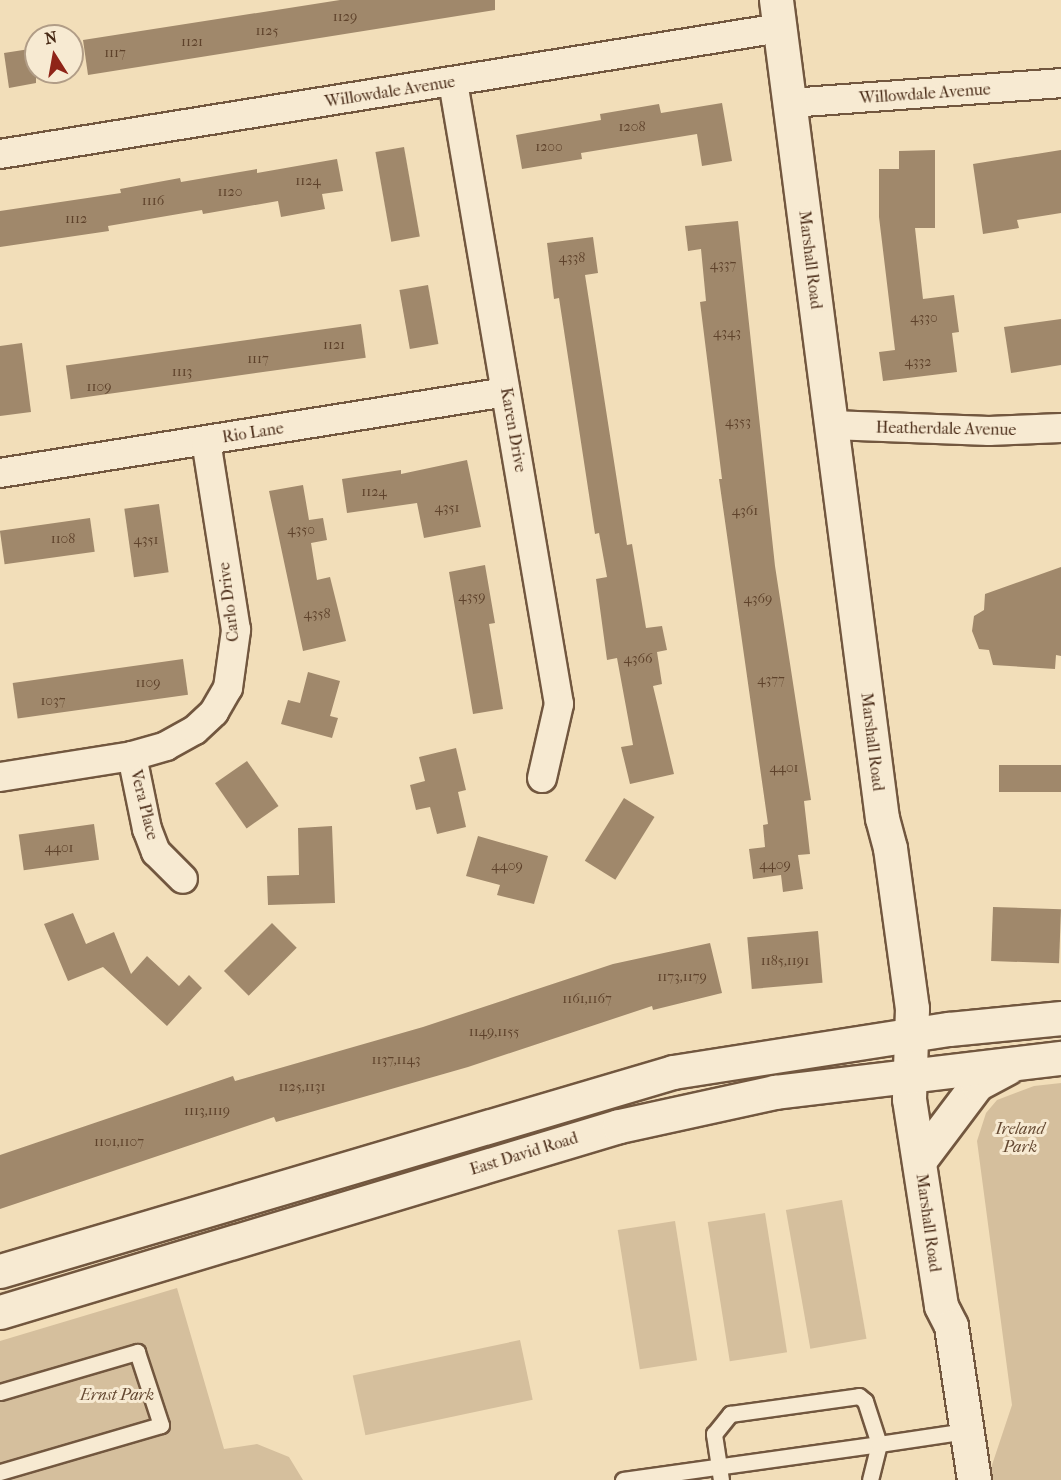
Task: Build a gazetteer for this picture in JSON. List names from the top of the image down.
{
  "streets": {
    "street": [
      "Willowdale Avenue",
      "Marshall Road",
      "Heatherdale Avenue",
      "Karen Drive",
      "Rio Lane",
      "Carlo Drive",
      "Vera Place",
      "East David Road"
    ]
  },
  "crossings": [
    ["Willowdale Avenue", "Marshall Road"],
    ["Willowdale Avenue", "Karen Drive"],
    ["Marshall Road", "Heatherdale Avenue"],
    ["Marshall Road", "East David Road"],
    ["Karen Drive", "Rio Lane"],
    ["Rio Lane", "Carlo Drive"],
    ["Carlo Drive", "Vera Place"]
  ],
  "parks": ["Ireland Park", "Ernst Park"],
  "house_numbers": [
    "1129",
    "1125",
    "1121",
    "1117",
    "1208",
    "1200",
    "1124",
    "1120",
    "1116",
    "1112",
    "4338",
    "4337",
    "4330",
    "4343",
    "1121",
    "1117",
    "4332",
    "1113",
    "1109",
    "4353",
    "1124",
    "4351",
    "4361",
    "4350",
    "1108",
    "4351",
    "4359",
    "4369",
    "4358",
    "4366",
    "4377",
    "1109",
    "1037",
    "4401",
    "4401",
    "4409",
    "4409",
    "1185,1191",
    "1173,1179",
    "1161,1167",
    "1149,1155",
    "1137,1143",
    "1125,1131",
    "1113,1119",
    "1101,1107"
  ],
  "north": "top"
}
